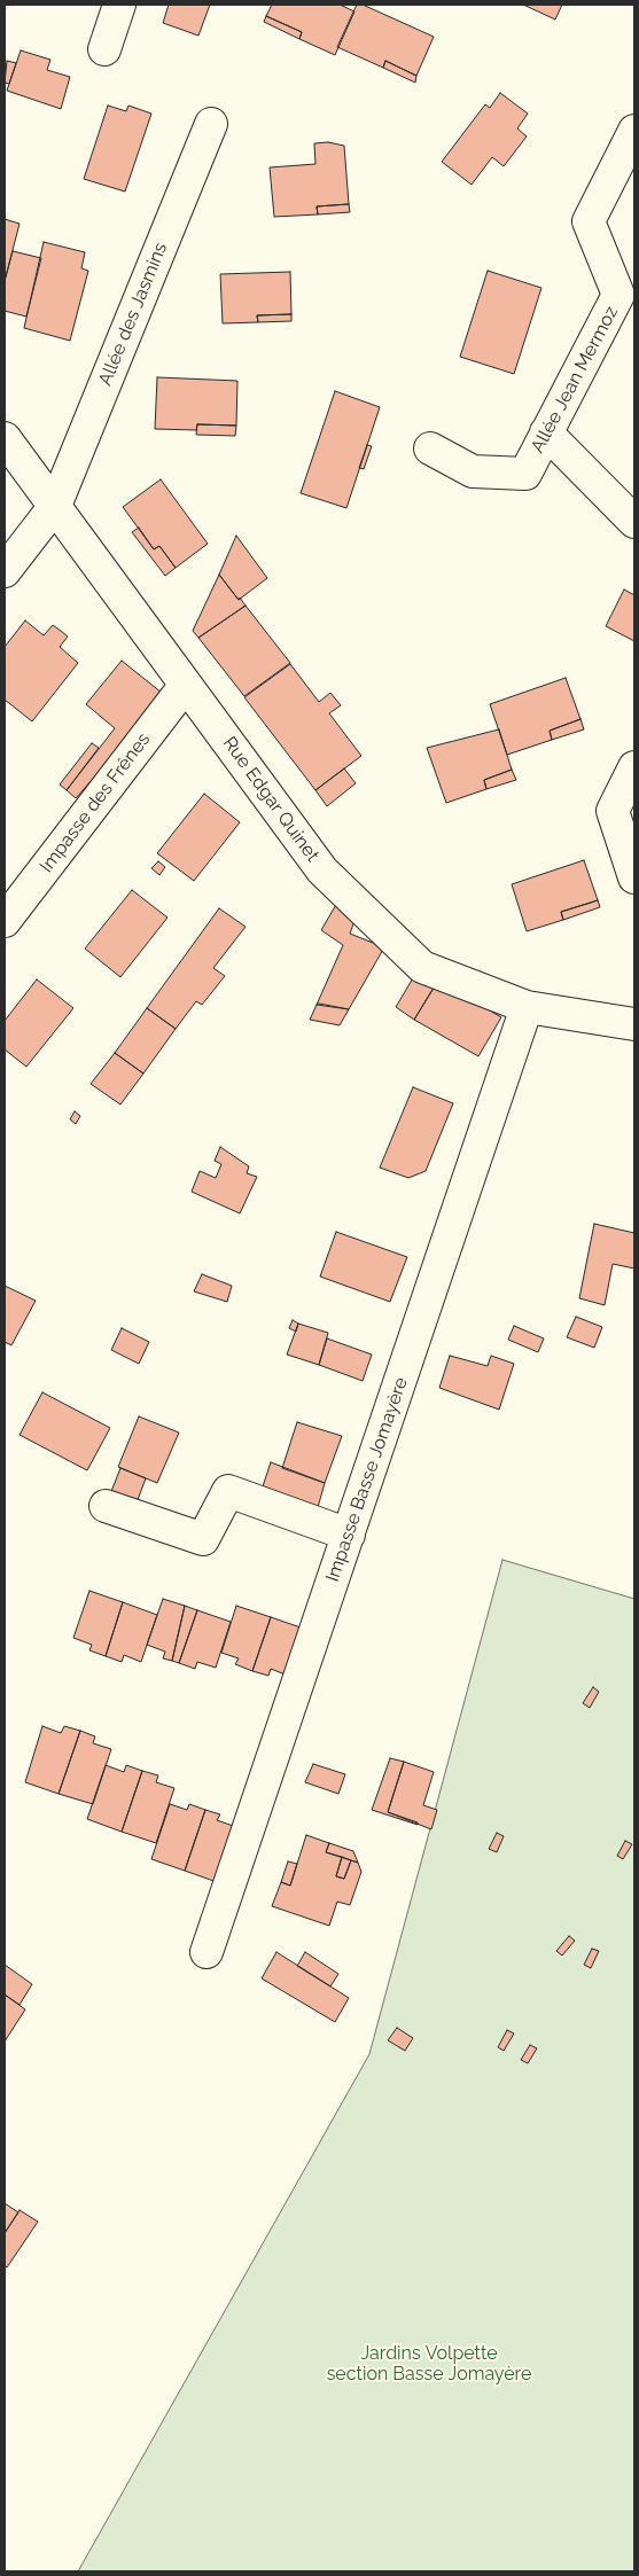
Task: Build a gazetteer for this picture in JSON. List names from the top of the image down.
{
  "streets": {
    "street": [
      "Allée des Jasmins",
      "Allée Jean Mermoz",
      "Rue Edgar Quinet",
      "Impasse des Frênes",
      "Impasse Basse Jomayère"
    ]
  },
  "crossings": [
    ["Allée des Jasmins", "Rue Edgar Quinet"],
    ["Rue Edgar Quinet", "Impasse des Frênes"],
    ["Rue Edgar Quinet", "Impasse Basse Jomayère"]
  ],
  "parks": ["Jardins Volpette section Basse Jomayère"]
}
